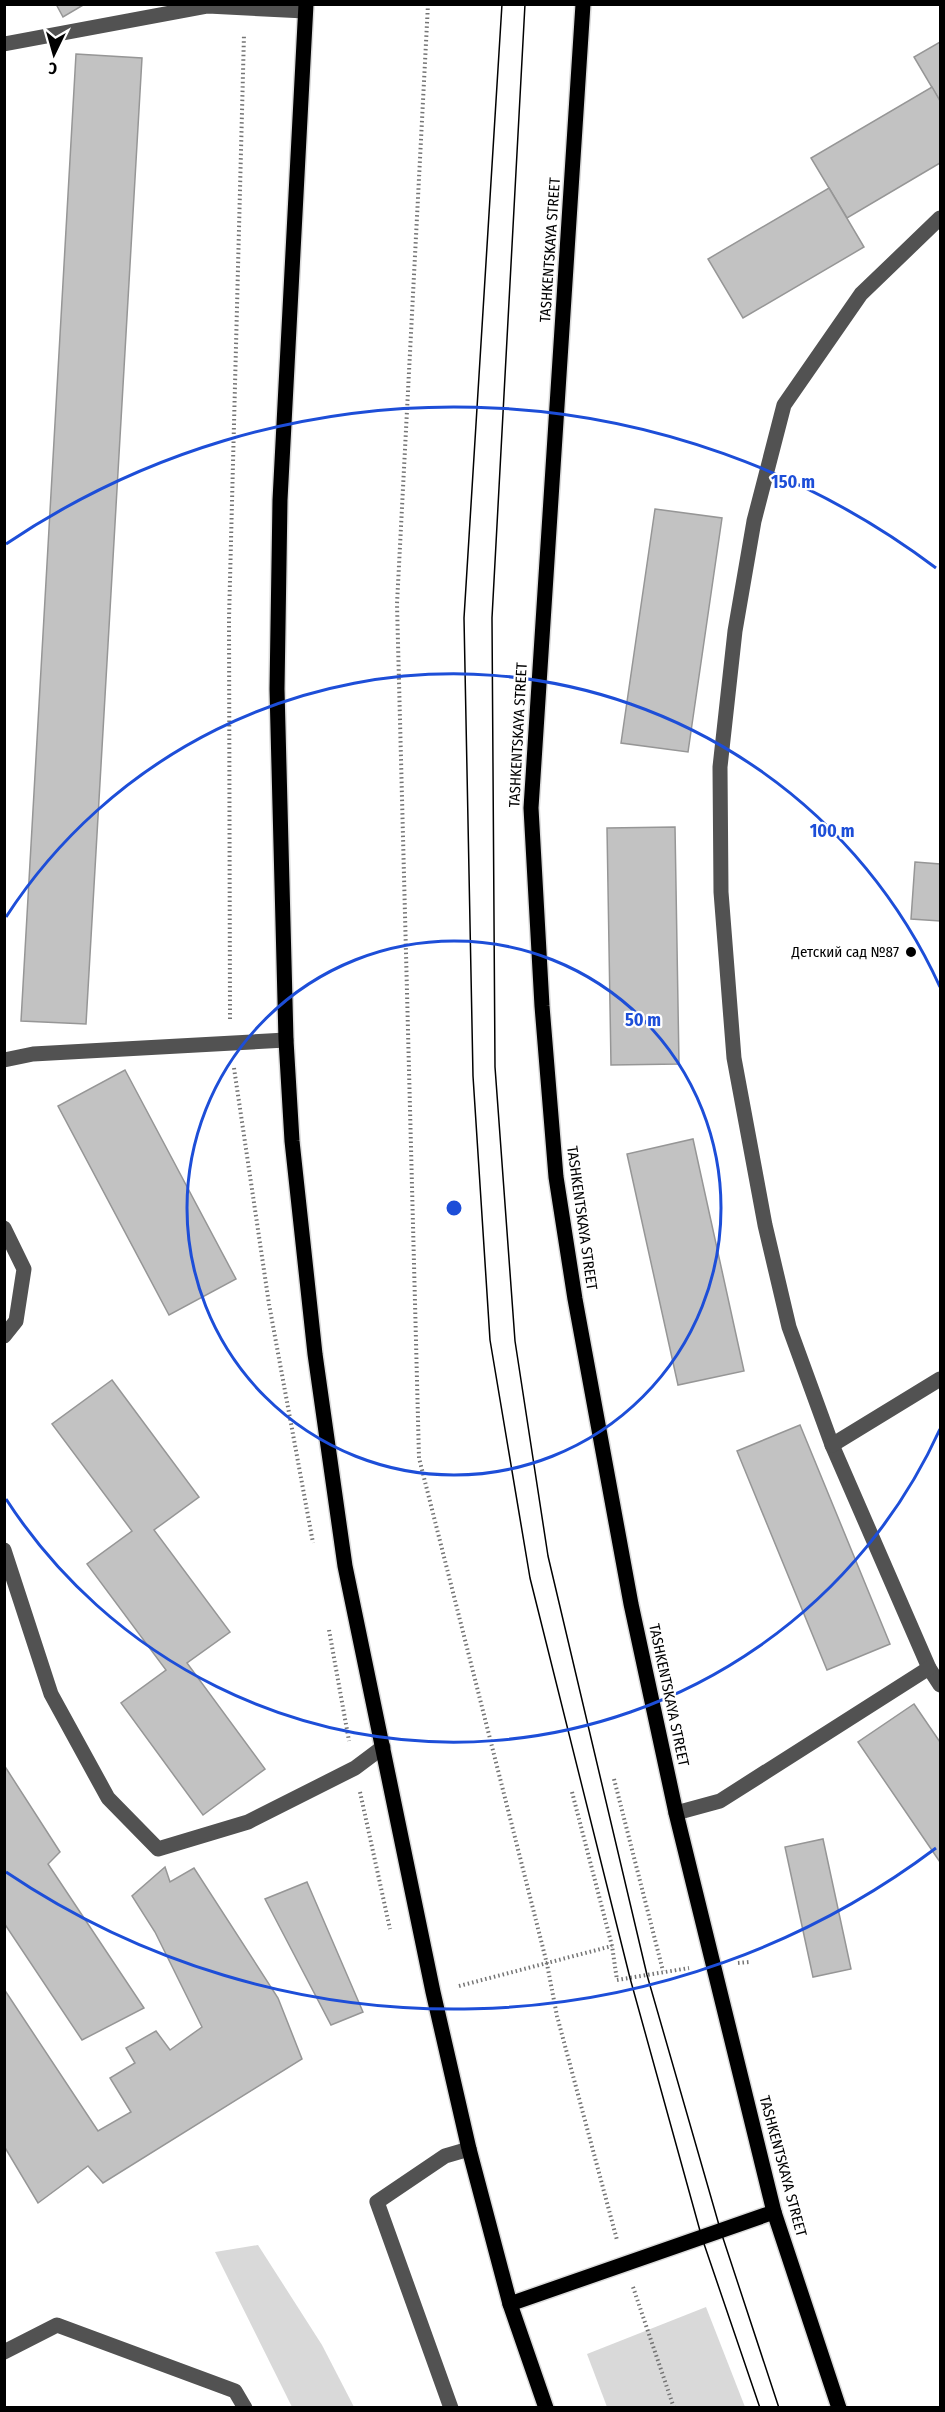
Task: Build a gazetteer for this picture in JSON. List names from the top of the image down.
{
  "streets": {
    "main road": ["TASHKENTSKAYA STREET"]
  },
  "places": ["Детский сад №87"],
  "north": "bottom",
  "rings": ["150 m", "100 m", "50 m"]
}
